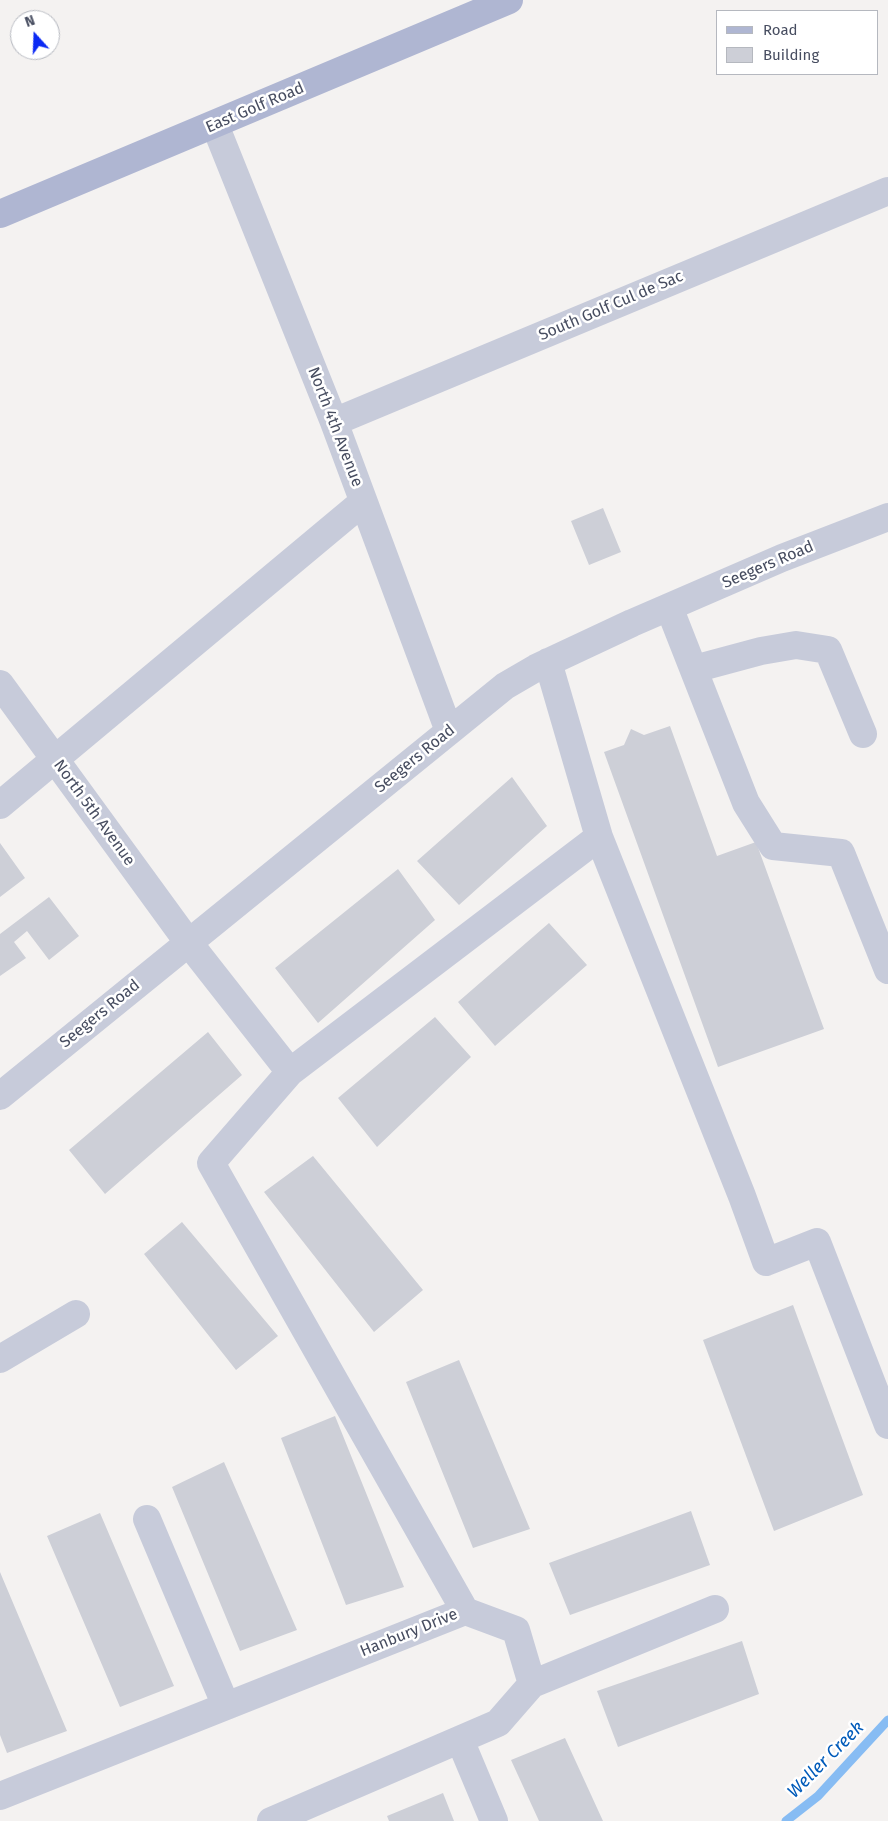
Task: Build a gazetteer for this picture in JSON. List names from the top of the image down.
{
  "streets": {
    "main road": ["East Golf Road"],
    "street": [
      "South Golf Cul de Sac",
      "North 4th Avenue",
      "Seegers Road",
      "North 5th Avenue",
      "Hanbury Drive"
    ]
  },
  "crossings": [
    ["East Golf Road", "North 4th Avenue"],
    ["South Golf Cul de Sac", "North 4th Avenue"],
    ["North 4th Avenue", "Seegers Road"],
    ["Seegers Road", "North 5th Avenue"]
  ],
  "water": ["Weller Creek"],
  "legend": ["Road", "Building"],
  "north": "top"
}
